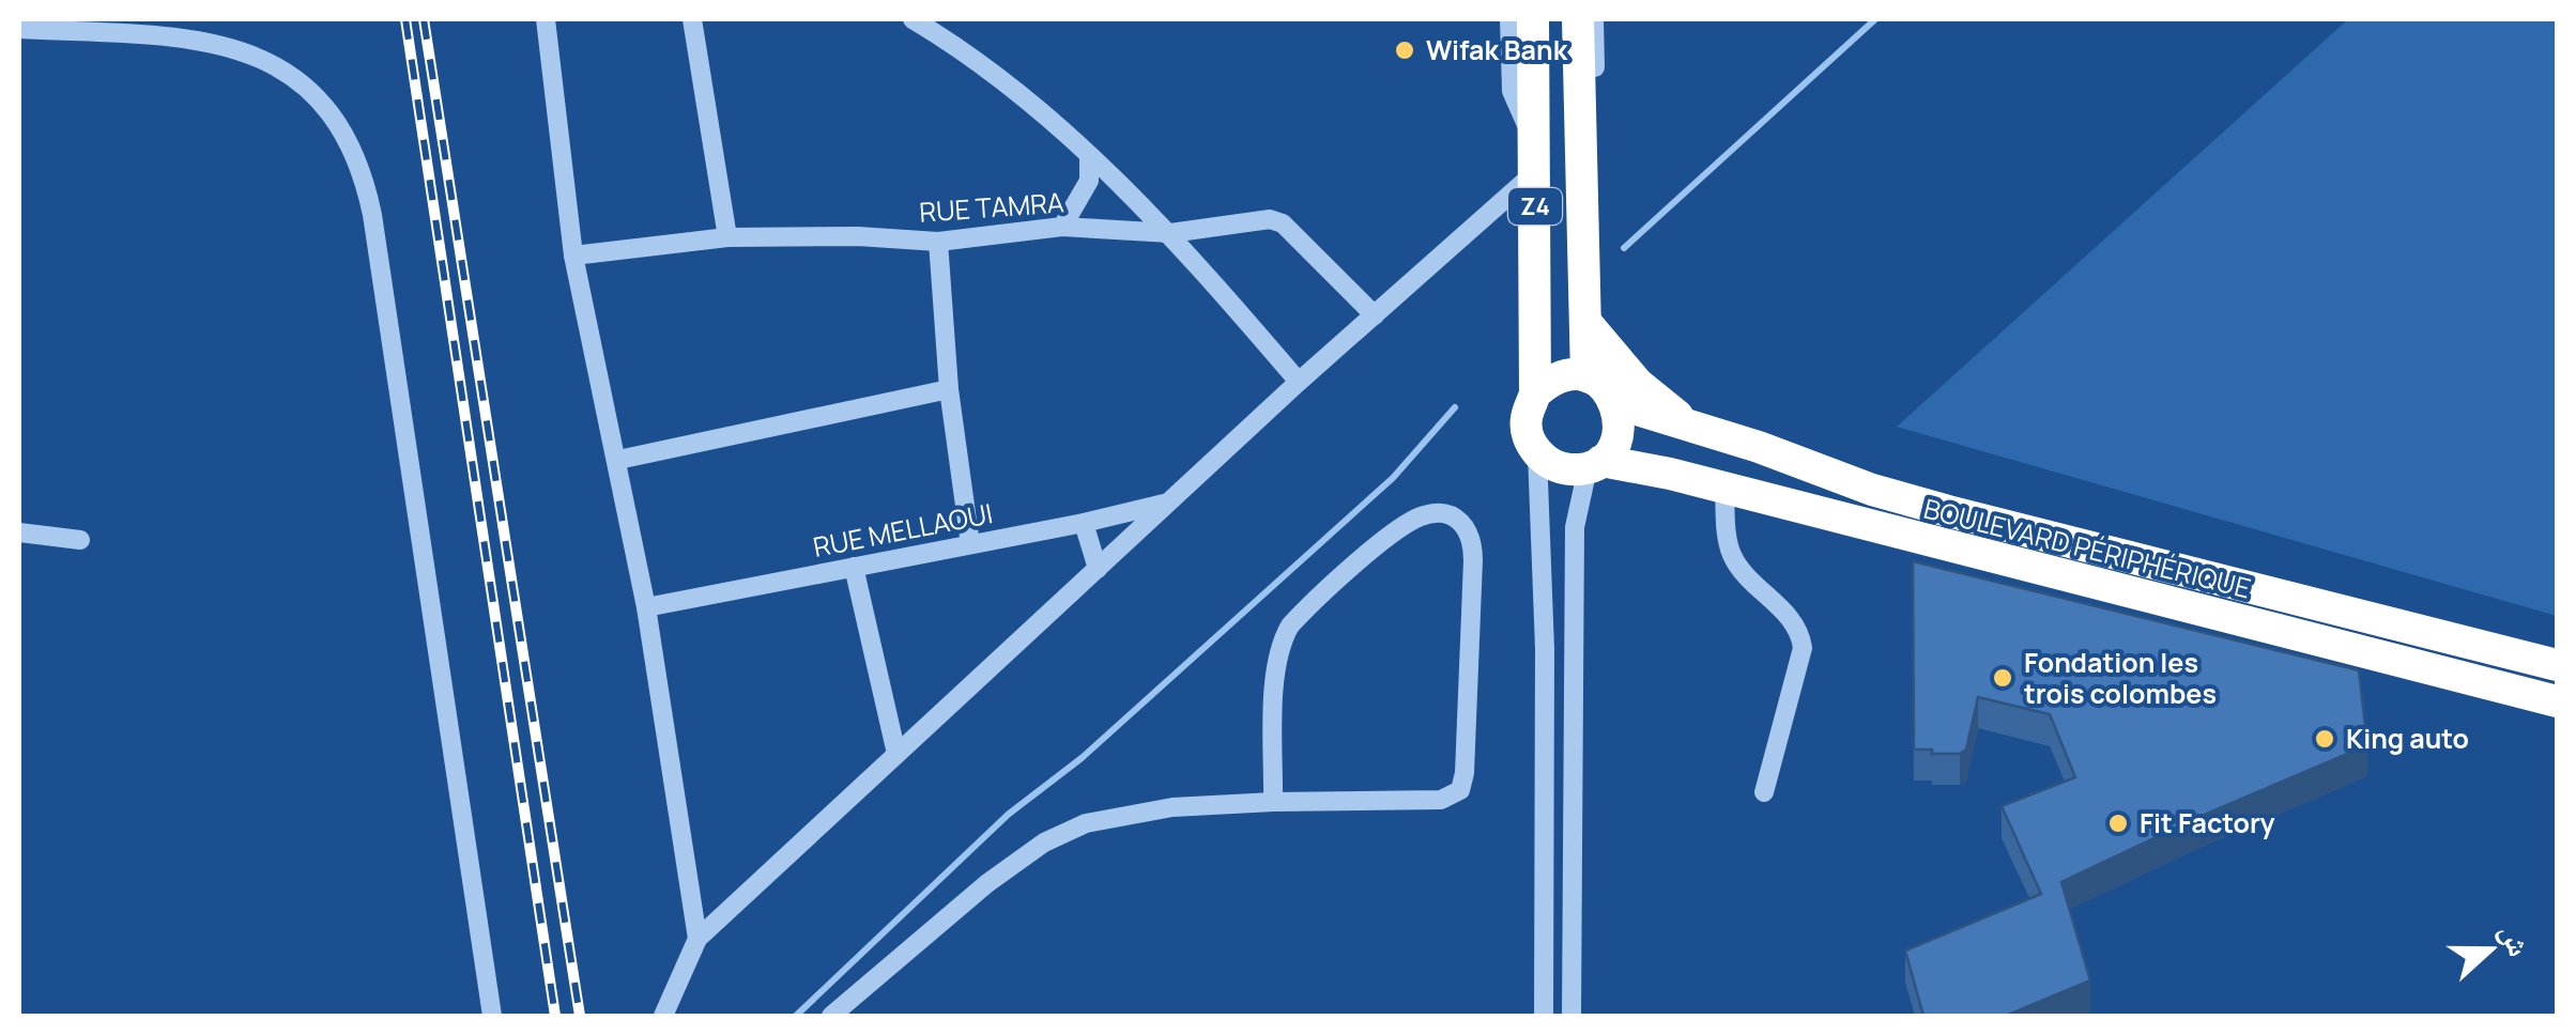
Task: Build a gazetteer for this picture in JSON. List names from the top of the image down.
{
  "streets": {
    "highway": ["Z4", "BOULEVARD PÉRIPHÉRIQUE"],
    "street": ["RUE TAMRA", "RUE MELLAOUI"]
  },
  "crossings": [
    ["Z4", "BOULEVARD PÉRIPHÉRIQUE"]
  ],
  "places": [
    "Wifak Bank",
    "Fondation les trois colombes",
    "King auto",
    "Fit Factory"
  ],
  "north": "right"
}
